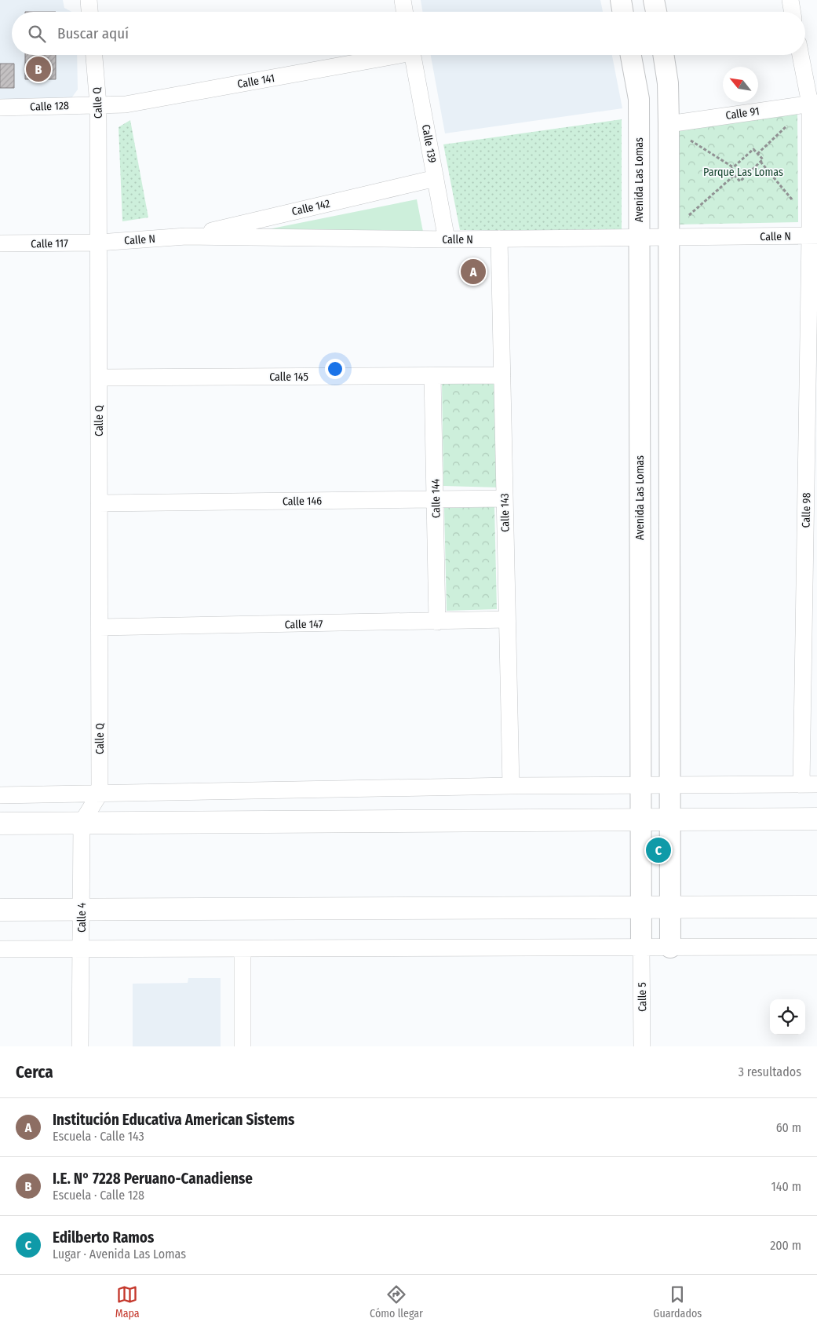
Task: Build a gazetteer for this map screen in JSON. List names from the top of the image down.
{
  "streets": {
    "street": [
      "Calle 141",
      "Calle Q",
      "Calle 128",
      "Calle 91",
      "Calle 139",
      "Avenida Las Lomas",
      "Calle 142",
      "Calle N",
      "Calle 117",
      "Calle 145",
      "Calle 144",
      "Calle 146",
      "Calle 98",
      "Calle 143",
      "Calle 147",
      "Calle 4",
      "Calle 5"
    ]
  },
  "crossings": [
    ["Calle 141", "Calle Q"],
    ["Calle 141", "Calle 128"],
    ["Calle Q", "Calle 128"],
    ["Calle Q", "Calle N"],
    ["Calle Q", "Calle 117"],
    ["Calle Q", "Calle 145"],
    ["Calle Q", "Calle 146"],
    ["Calle Q", "Calle 147"],
    ["Calle 91", "Calle 98"],
    ["Calle 139", "Calle 142"],
    ["Calle 139", "Calle N"],
    ["Avenida Las Lomas", "Calle N"],
    ["Avenida Las Lomas", "Calle 5"],
    ["Calle 142", "Calle N"],
    ["Calle N", "Calle 117"],
    ["Calle N", "Calle 98"],
    ["Calle N", "Calle 143"],
    ["Calle 145", "Calle 144"],
    ["Calle 145", "Calle 143"],
    ["Calle 144", "Calle 146"],
    ["Calle 144", "Calle 147"],
    ["Calle 146", "Calle 143"],
    ["Calle 143", "Calle 147"]
  ],
  "parks": ["Parque Las Lomas"],
  "north": "top left",
  "page": {
    "search": "Buscar aquí",
    "pins": ["B", "A", "C"],
    "heading": ["Cerca", "3 resultados"],
    "list": [
      {
        "mark": "A",
        "name": "Institución Educativa American Sistems",
        "note": "Escuela · Calle 143",
        "value": "60 m"
      },
      {
        "mark": "B",
        "name": "I.E. N° 7228 Peruano-Canadiense",
        "note": "Escuela · Calle 128",
        "value": "140 m"
      },
      {
        "mark": "C",
        "name": "Edilberto Ramos",
        "note": "Lugar · Avenida Las Lomas",
        "value": "200 m"
      }
    ],
    "nav": ["Mapa", "Cómo llegar", "Guardados"]
  }
}
